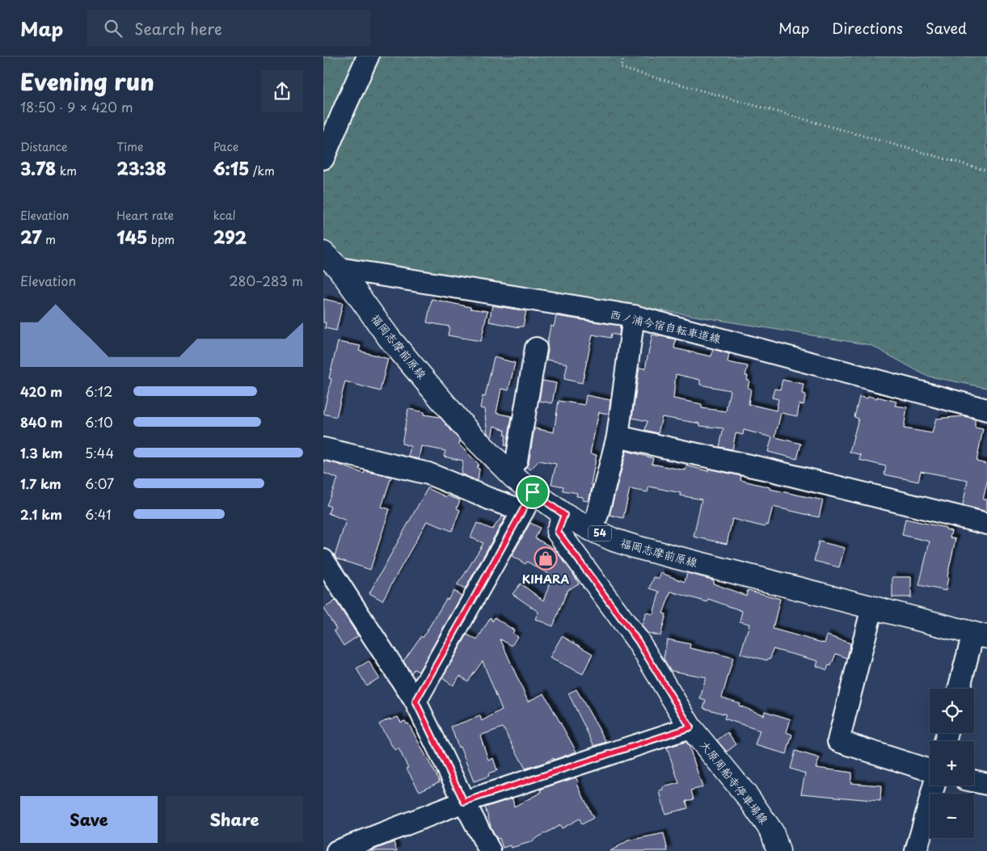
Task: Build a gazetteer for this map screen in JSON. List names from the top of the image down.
{
  "streets": {
    "main road": ["福岡志摩前原線", "54", "大原周船寺停車場線"],
    "street": ["西ノ浦今宿自転車道線"]
  },
  "crossings": [
    ["西ノ浦今宿自転車道線", "福岡志摩前原線"],
    ["福岡志摩前原線", "大原周船寺停車場線"]
  ],
  "places": {
    "shop": ["KIHARA"]
  },
  "page": {
    "header": "Map",
    "search": "Search here",
    "nav": ["Map", "Directions", "Saved"],
    "heading": ["Evening run", "18:50 · 9 × 420 m"],
    "stats": [
      ["Distance", "3.78 km"],
      ["Time", "23:38"],
      ["Pace", "6:15 /km"],
      ["Elevation", "27 m"],
      ["Heart rate", "145 bpm"],
      ["kcal", "292"]
    ],
    "chart": ["Elevation", "280–283 m"],
    "list": [
      {
        "name": "420 m",
        "note": "6:12"
      },
      {
        "name": "840 m",
        "note": "6:10"
      },
      {
        "name": "1.3 km",
        "note": "5:44"
      },
      {
        "name": "1.7 km",
        "note": "6:07"
      },
      {
        "name": "2.1 km",
        "note": "6:41"
      }
    ],
    "map_buttons": ["+", "−"],
    "buttons": ["Save", "Share"]
  }
}
